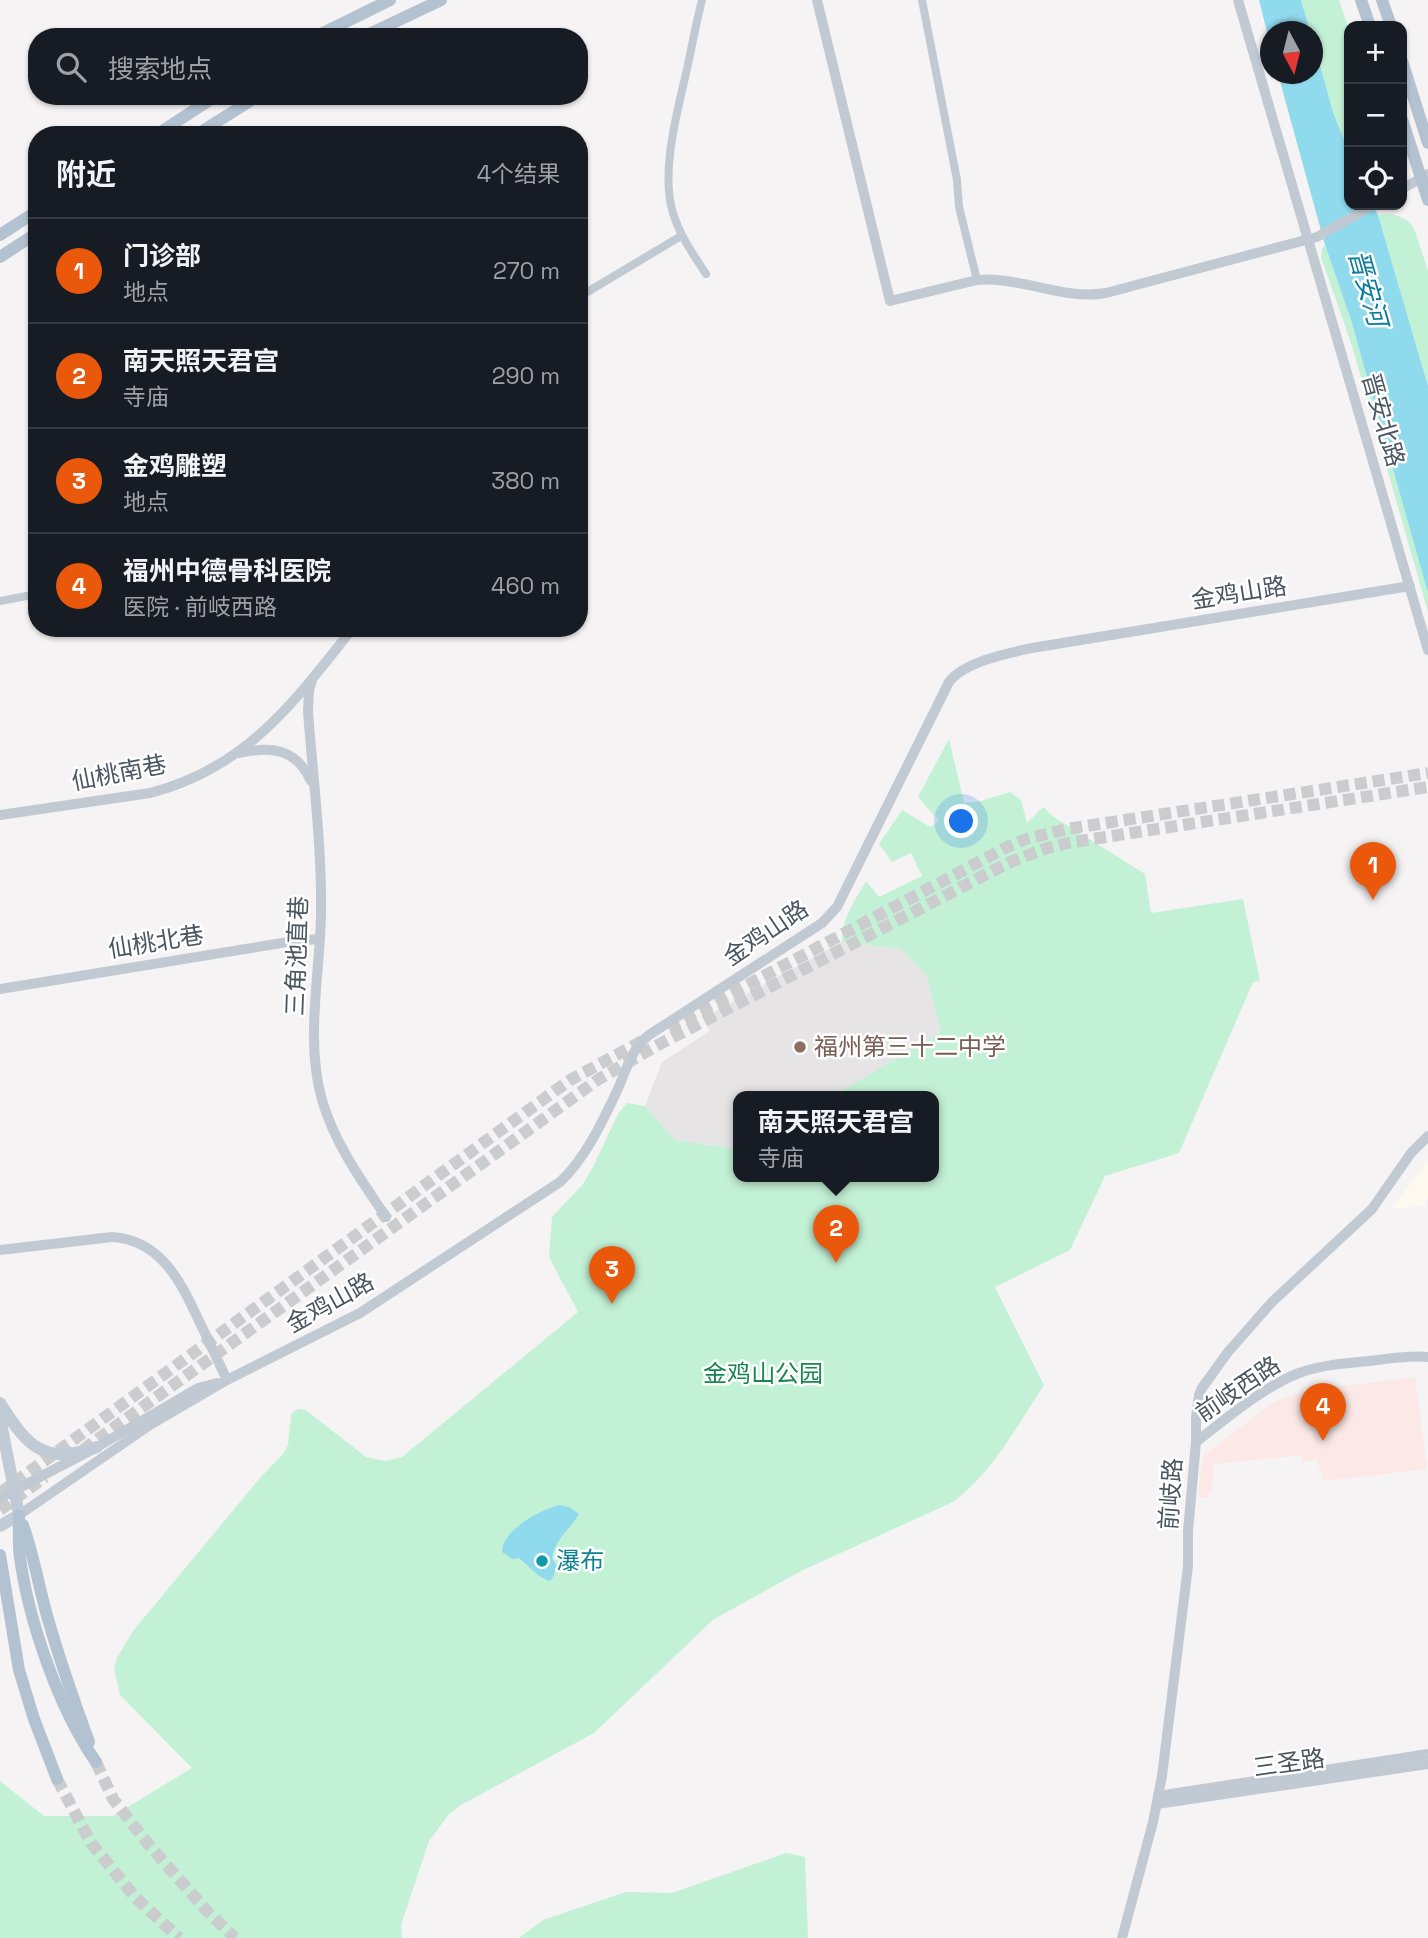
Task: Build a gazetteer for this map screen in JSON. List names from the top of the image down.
{
  "streets": {
    "street": [
      "晋安北路",
      "金鸡山路",
      "仙桃南巷",
      "仙桃北巷",
      "三角池直巷",
      "前岐西路",
      "前岐路",
      "三圣路"
    ]
  },
  "crossings": [
    ["晋安北路", "金鸡山路"],
    ["仙桃南巷", "三角池直巷"],
    ["仙桃北巷", "三角池直巷"],
    ["前岐西路", "前岐路"],
    ["前岐路", "三圣路"]
  ],
  "water": ["晋安河"],
  "parks": ["金鸡山公园"],
  "places": ["福州第三十二中学", "瀑布"],
  "north": "bottom",
  "page": {
    "map_buttons": ["+", "−"],
    "search": "搜索地点",
    "heading": ["附近", "4个结果"],
    "list": [
      {
        "mark": "1",
        "name": "门诊部",
        "note": "地点",
        "value": "270 m"
      },
      {
        "mark": "2",
        "name": "南天照天君宫",
        "note": "寺庙",
        "value": "290 m"
      },
      {
        "mark": "3",
        "name": "金鸡雕塑",
        "note": "地点",
        "value": "380 m"
      },
      {
        "mark": "4",
        "name": "福州中德骨科医院",
        "note": "医院 · 前岐西路",
        "value": "460 m"
      }
    ],
    "pins": [
      "1",
      "2",
      "3",
      "4"
    ],
    "popup": ["南天照天君宫", "寺庙"]
  }
}
